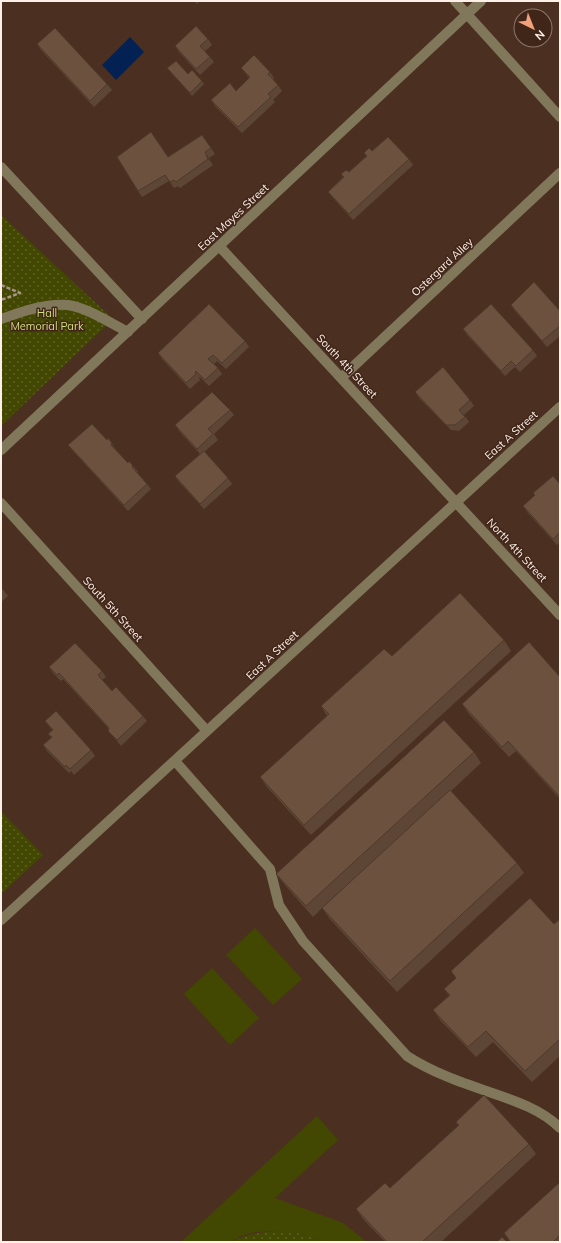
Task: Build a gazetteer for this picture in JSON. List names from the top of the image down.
{
  "streets": {
    "street": [
      "East Mayes Street",
      "Ostergard Alley",
      "South 4th Street",
      "East A Street",
      "North 4th Street",
      "South 5th Street"
    ]
  },
  "crossings": [
    ["East Mayes Street", "South 4th Street"],
    ["Ostergard Alley", "South 4th Street"],
    ["South 4th Street", "East A Street"],
    ["South 4th Street", "North 4th Street"],
    ["East A Street", "North 4th Street"],
    ["East A Street", "South 5th Street"]
  ],
  "parks": ["Hall Memorial Park"],
  "north": "bottom right"
}
